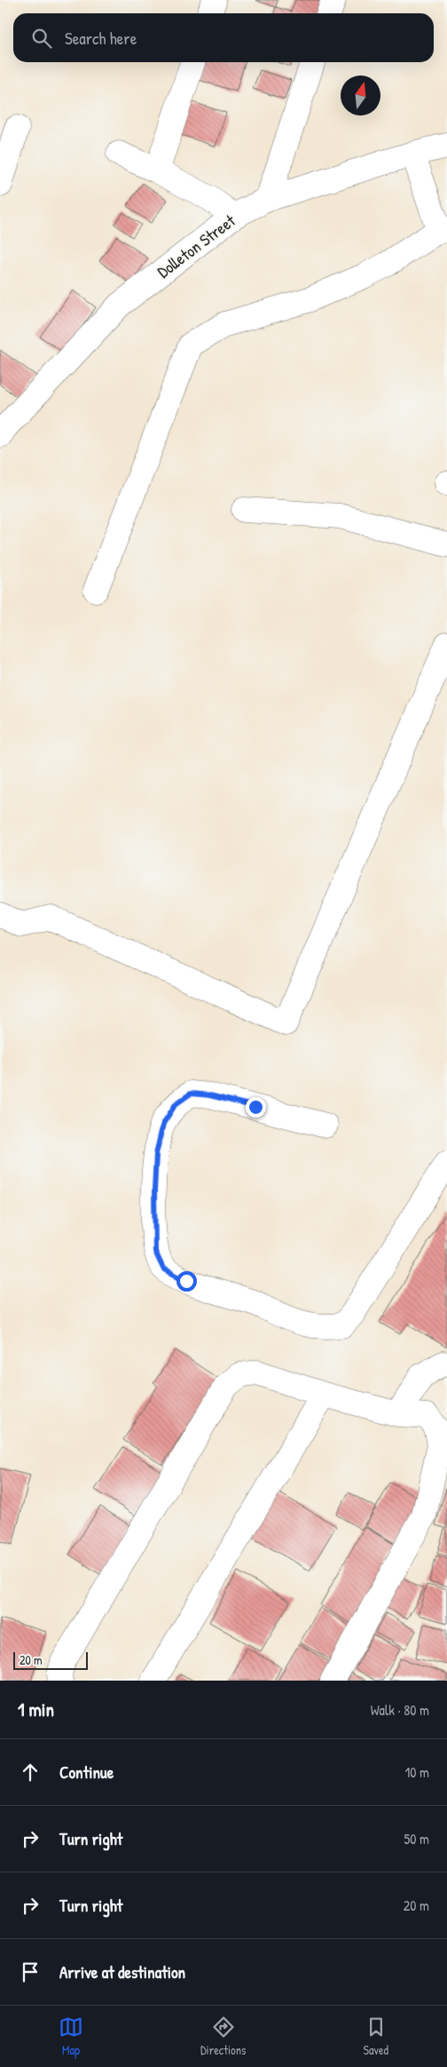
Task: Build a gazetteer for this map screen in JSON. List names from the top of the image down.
{
  "streets": {
    "street": ["Dolleton Street"]
  },
  "scale_bar": "20 m",
  "north": "top",
  "page": {
    "search": "Search here",
    "scale": "20 m",
    "heading": ["1 min", "Walk · 80 m"],
    "list": [
      ["Continue", "10 m"],
      ["Turn right", "50 m"],
      ["Turn right", "20 m"],
      "Arrive at destination"
    ],
    "nav": ["Map", "Directions", "Saved"]
  }
}
